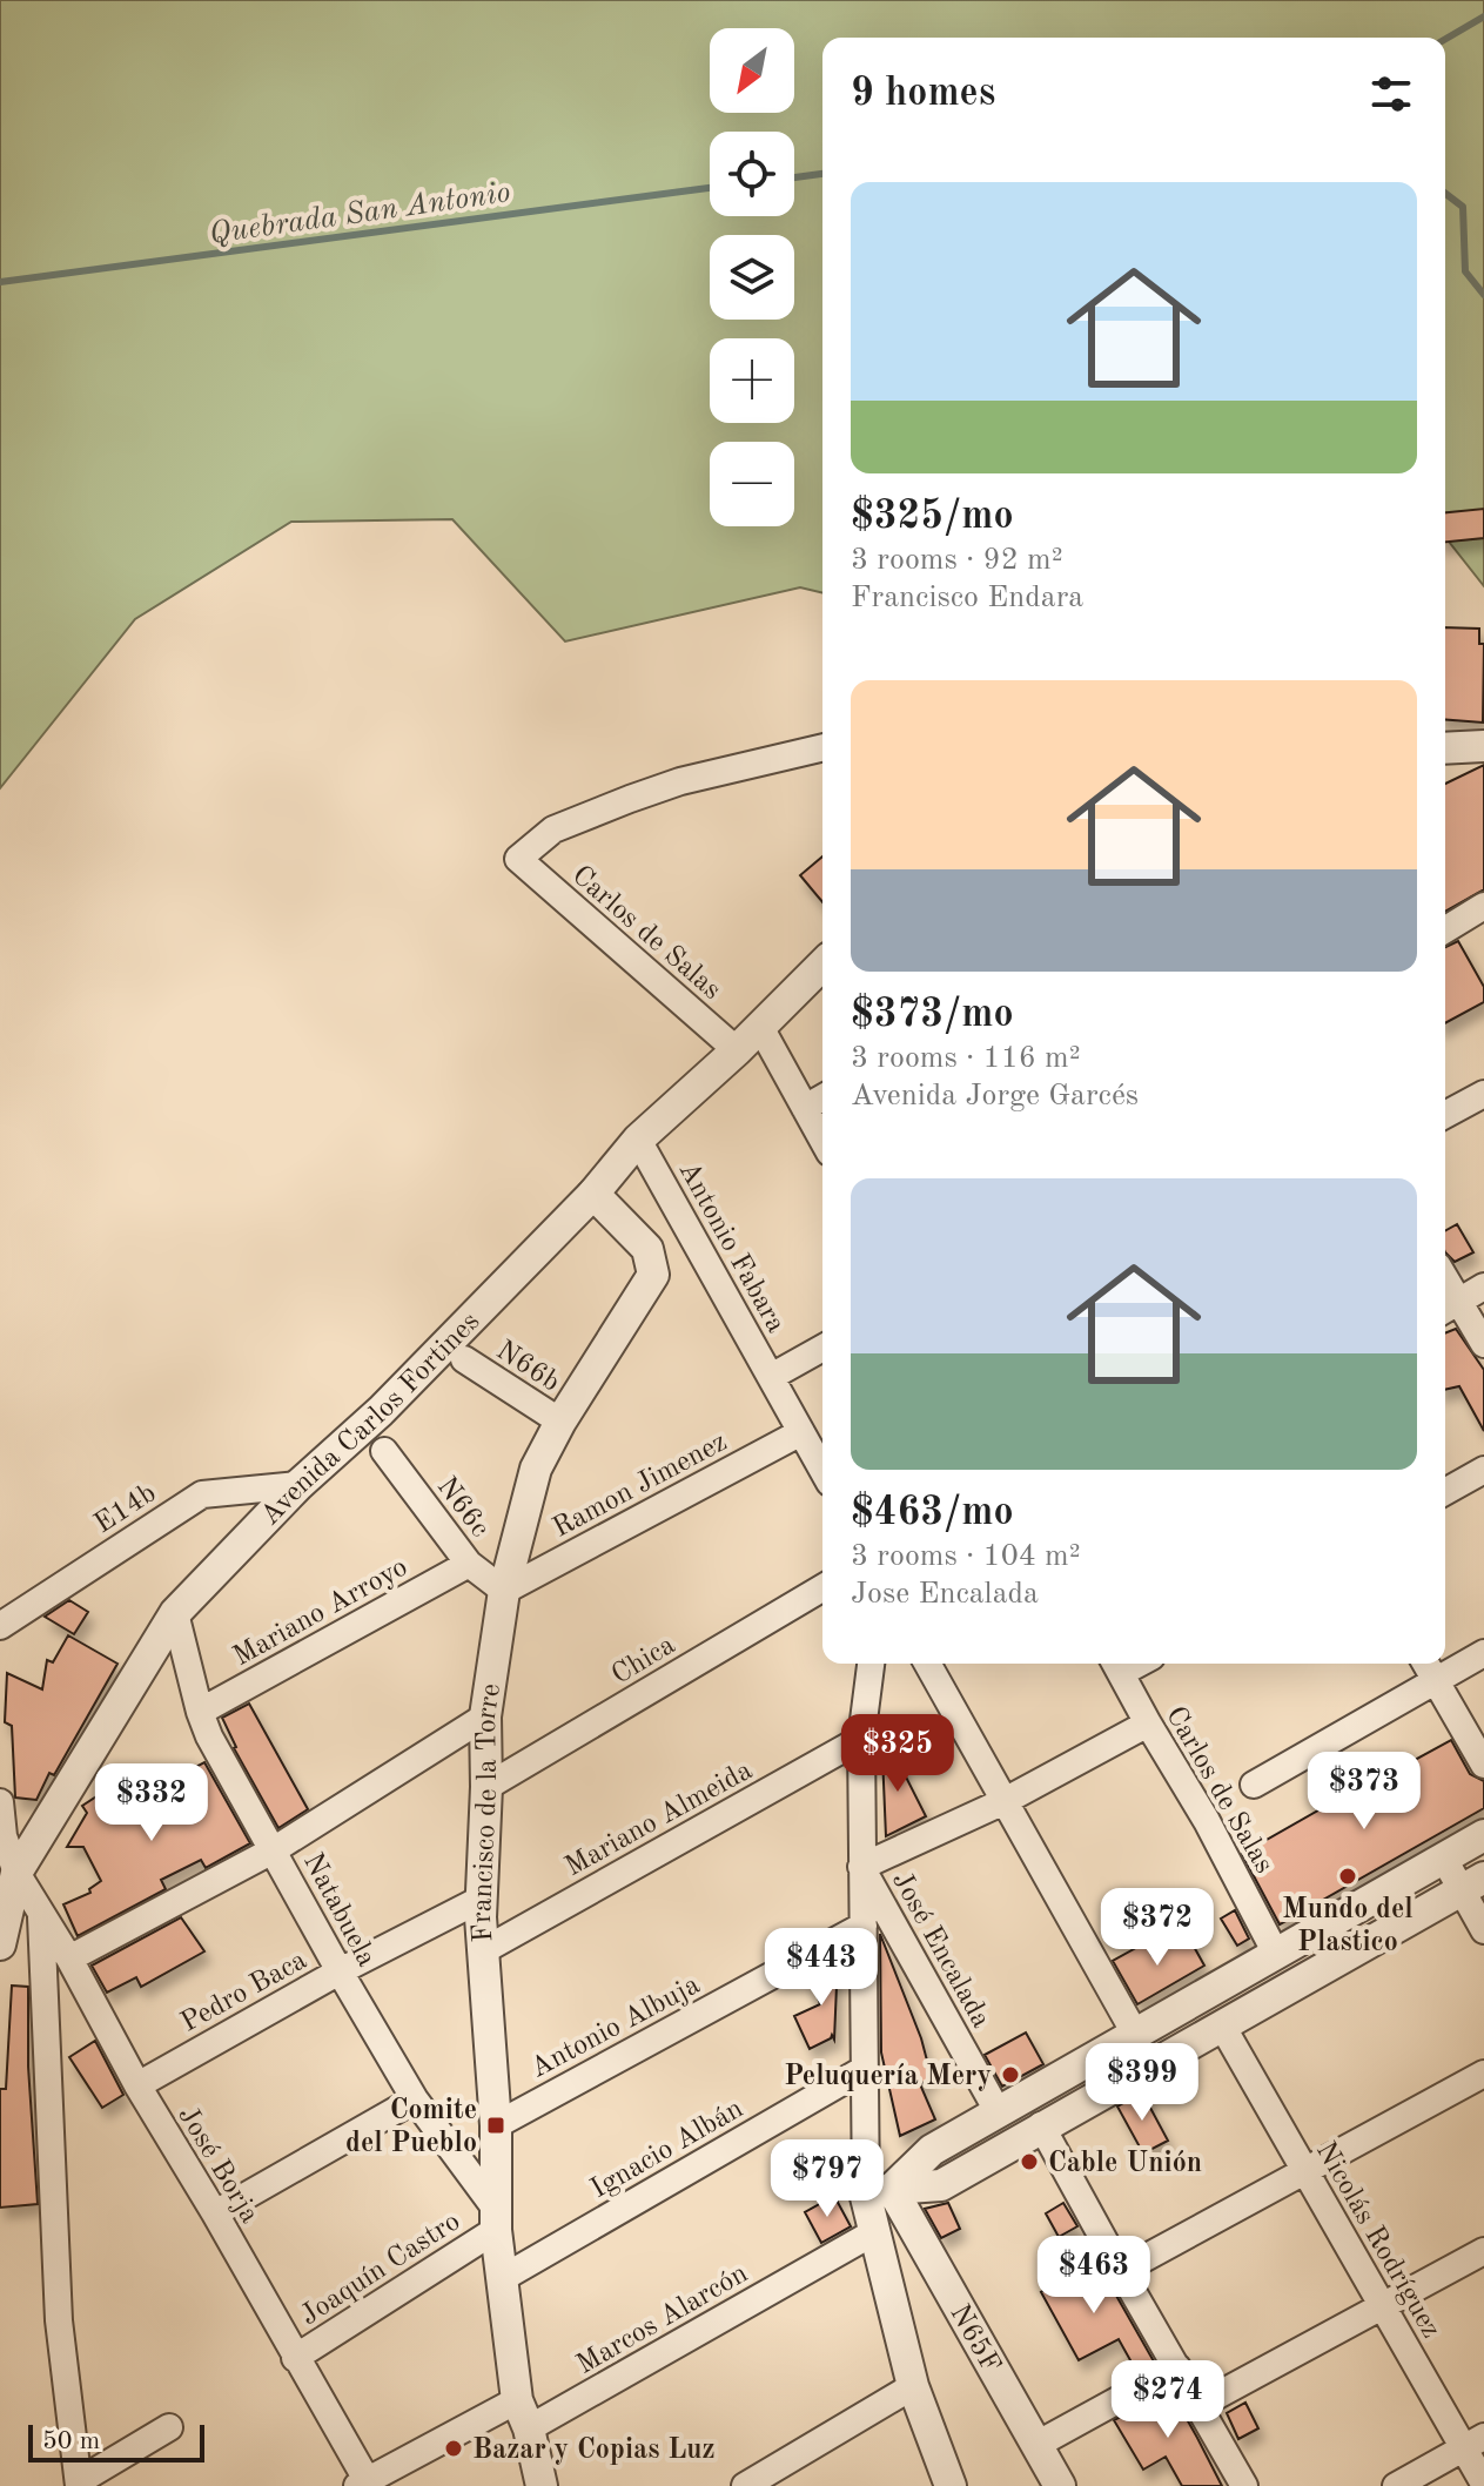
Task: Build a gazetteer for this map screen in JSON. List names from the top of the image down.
{
  "streets": {
    "street": [
      "Carlos de Salas",
      "Antonio Fabara",
      "N66b",
      "Avenida Carlos Fortines",
      "Ramon Jimenez",
      "N66c",
      "E14b",
      "Mariano Arroyo",
      "Chica",
      "Francisco de la Torre",
      "Mariano Almeida",
      "Natabuela",
      "José Encalada",
      "Pedro Baca",
      "Antonio Albuja",
      "Ignacio Albán",
      "José Borja",
      "Nicolás Rodríguez",
      "Joaquín Castro",
      "Marcos Alarcón",
      "N65F"
    ]
  },
  "crossings": [
    ["Carlos de Salas", "Avenida Carlos Fortines"],
    ["Antonio Fabara", "Avenida Carlos Fortines"],
    ["Antonio Fabara", "Ramon Jimenez"],
    ["N66b", "Francisco de la Torre"],
    ["Avenida Carlos Fortines", "E14b"],
    ["Avenida Carlos Fortines", "Francisco de la Torre"],
    ["Avenida Carlos Fortines", "Natabuela"],
    ["Avenida Carlos Fortines", "José Borja"],
    ["Ramon Jimenez", "N66c"],
    ["Ramon Jimenez", "Francisco de la Torre"],
    ["N66c", "Mariano Arroyo"],
    ["N66c", "Francisco de la Torre"],
    ["Mariano Arroyo", "Natabuela"],
    ["Chica", "Francisco de la Torre"],
    ["Francisco de la Torre", "Mariano Almeida"],
    ["Francisco de la Torre", "Natabuela"],
    ["Francisco de la Torre", "Pedro Baca"],
    ["Francisco de la Torre", "Antonio Albuja"],
    ["Francisco de la Torre", "Ignacio Albán"],
    ["Francisco de la Torre", "Joaquín Castro"],
    ["Francisco de la Torre", "Marcos Alarcón"],
    ["Natabuela", "Pedro Baca"],
    ["Natabuela", "Joaquín Castro"],
    ["Pedro Baca", "José Borja"],
    ["José Borja", "Joaquín Castro"]
  ],
  "water": ["Quebrada San Antonio"],
  "places": {
    "other": [
      "Mundo del Plastico",
      "Peluquería Mery",
      "Cable Unión",
      "Bazar y Copias Luz"
    ],
    "transit": ["Comite del Pueblo"]
  },
  "scale_bar": "50 m",
  "north": "bottom left",
  "page": {
    "map_buttons": ["+", "−"],
    "heading": "9 homes",
    "list": [
      {
        "name": "$325/mo",
        "note": "3 rooms · 92 m² · Francisco Endara"
      },
      {
        "name": "$373/mo",
        "note": "3 rooms · 116 m² · Avenida Jorge Garcés"
      },
      {
        "name": "$463/mo",
        "note": "3 rooms · 104 m² · Jose Encalada"
      }
    ],
    "price": [
      "$325",
      "$373",
      "$332",
      "$372",
      "$443",
      "$399",
      "$797",
      "$463",
      "$274"
    ],
    "scale": "50 m"
  }
}
